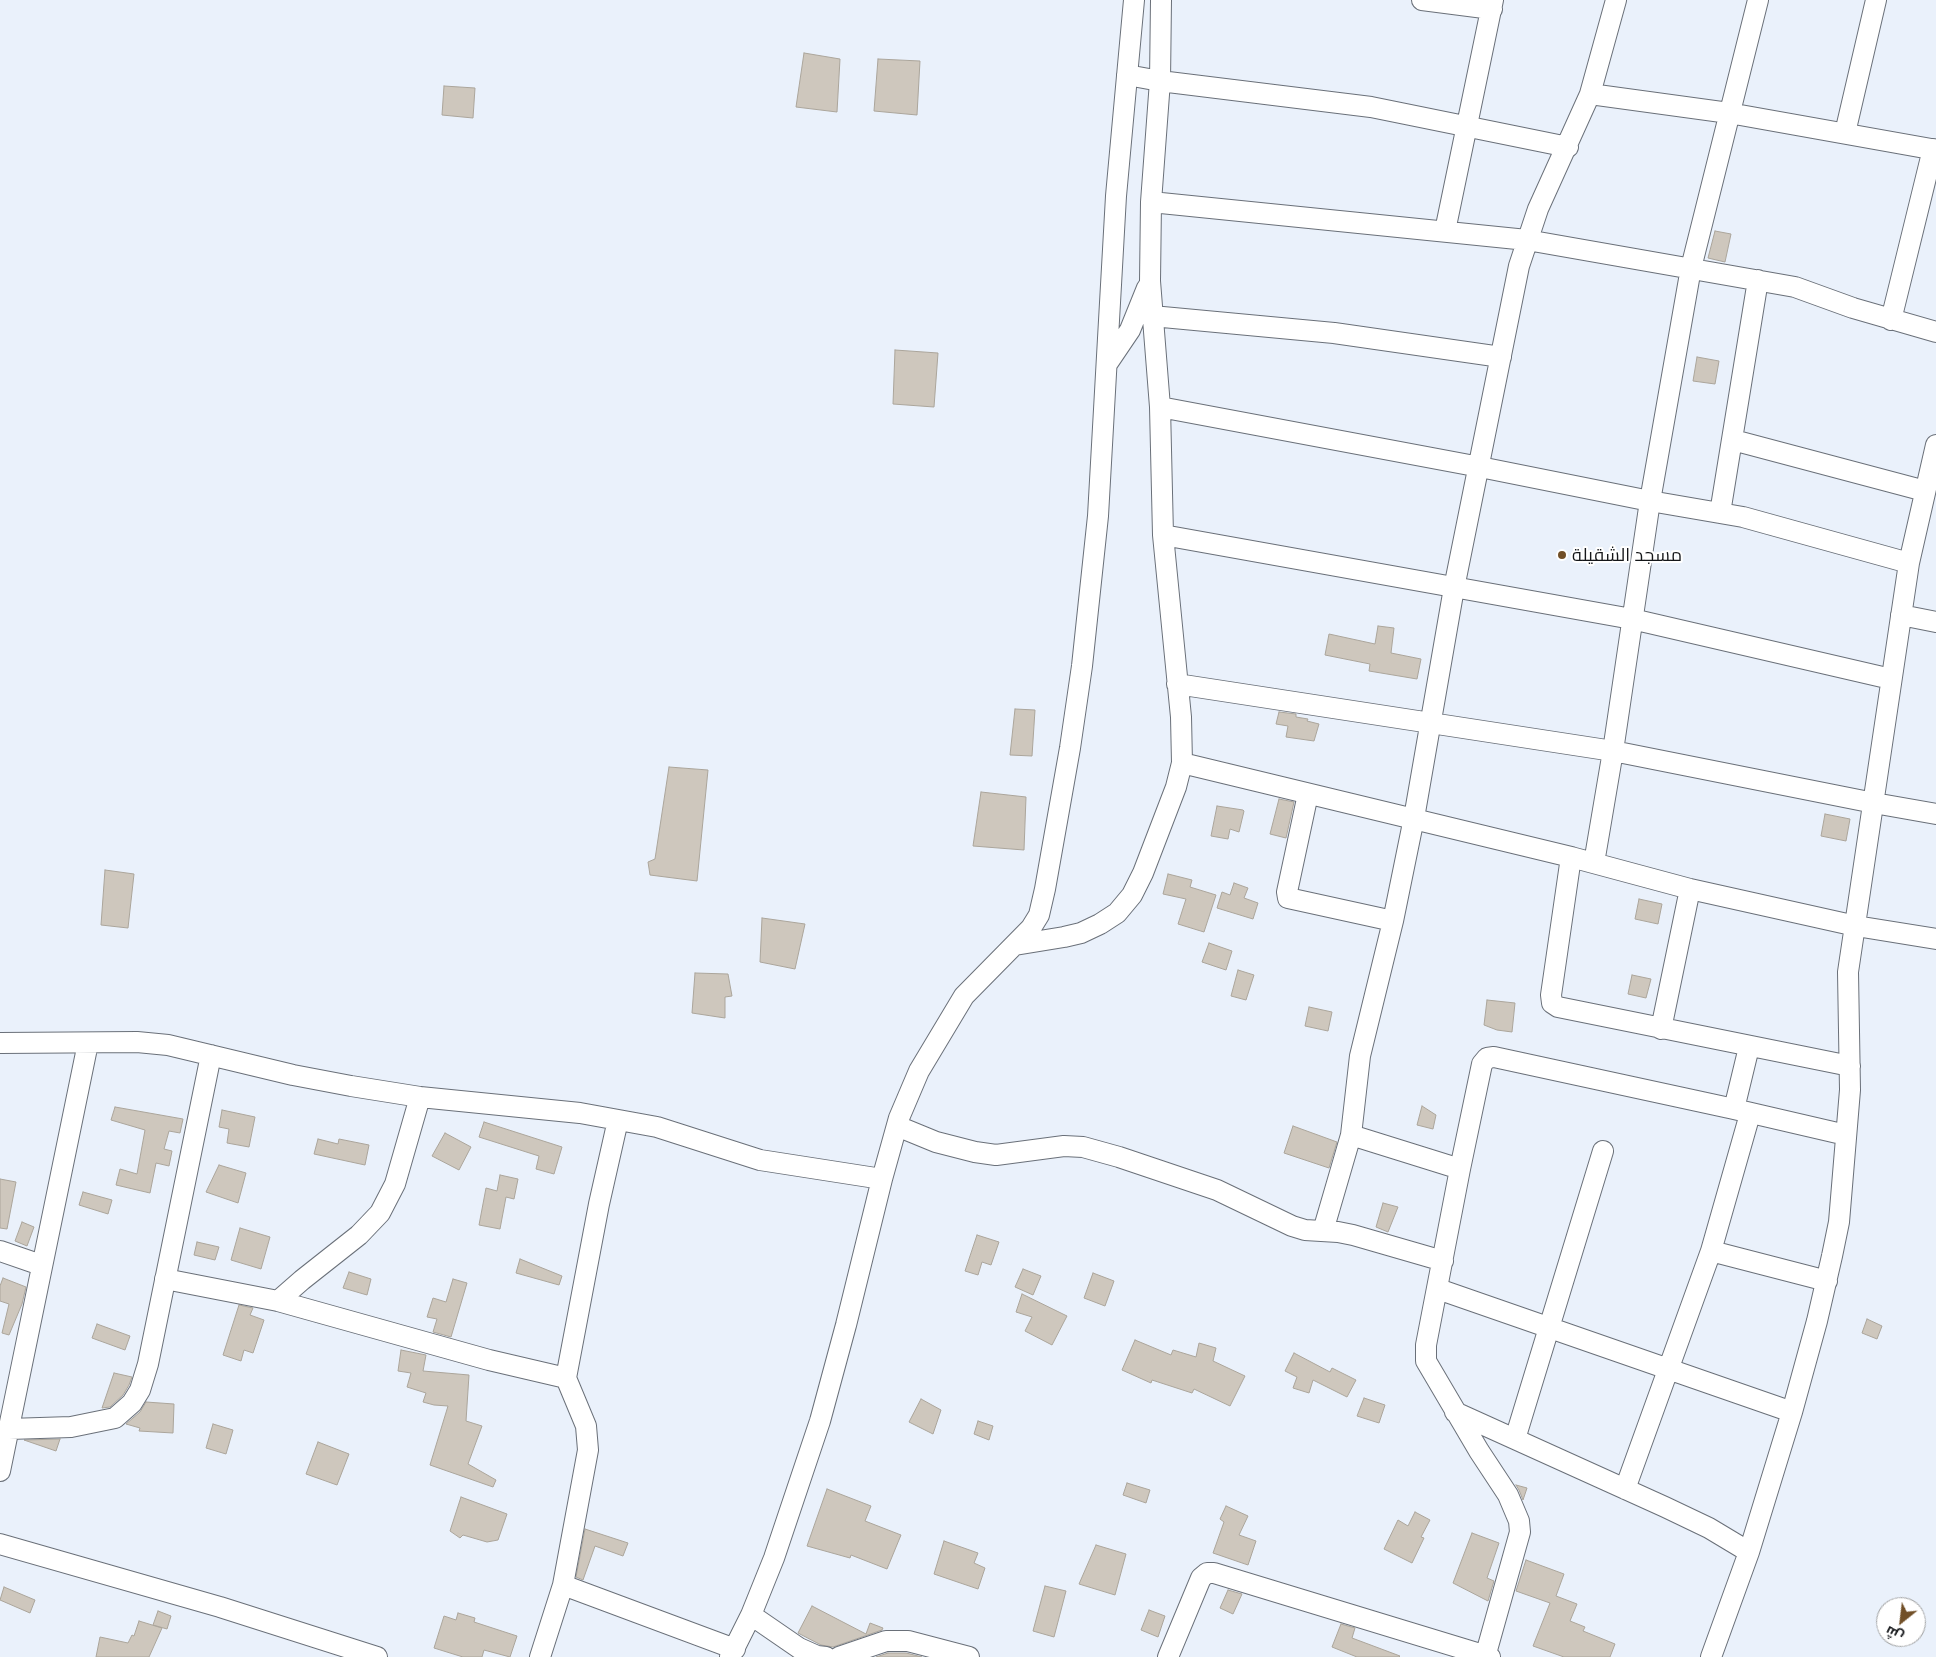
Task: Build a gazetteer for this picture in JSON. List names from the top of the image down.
{
  "places": ["مسجد الشقيلة"],
  "north": "bottom left"
}
